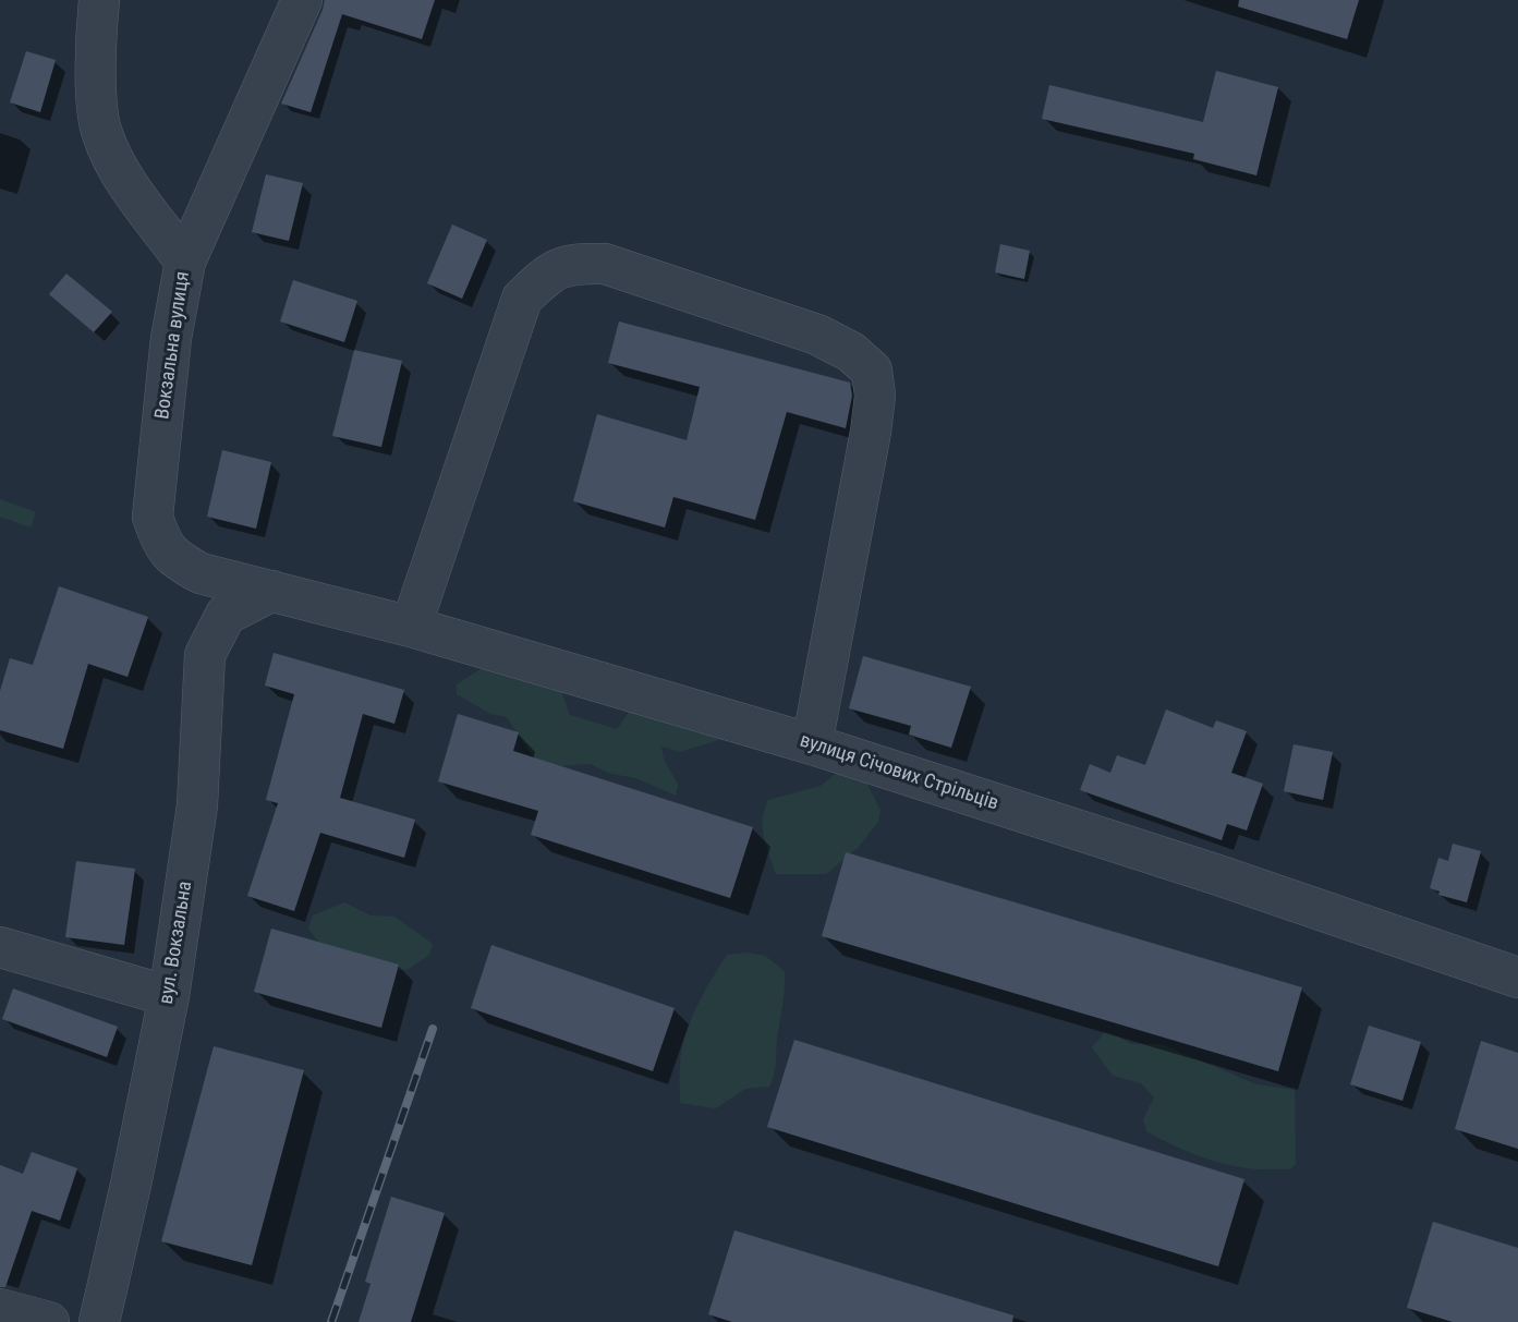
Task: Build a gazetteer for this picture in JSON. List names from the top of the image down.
{
  "streets": {
    "street": ["Вокзальна вулиця", "вулиця Січових Стрільців", "вул. Вокзальна"]
  },
  "crossings": [
    ["Вокзальна вулиця", "вулиця Січових Стрільців"],
    ["Вокзальна вулиця", "вул. Вокзальна"],
    ["вулиця Січових Стрільців", "вул. Вокзальна"]
  ]
}
